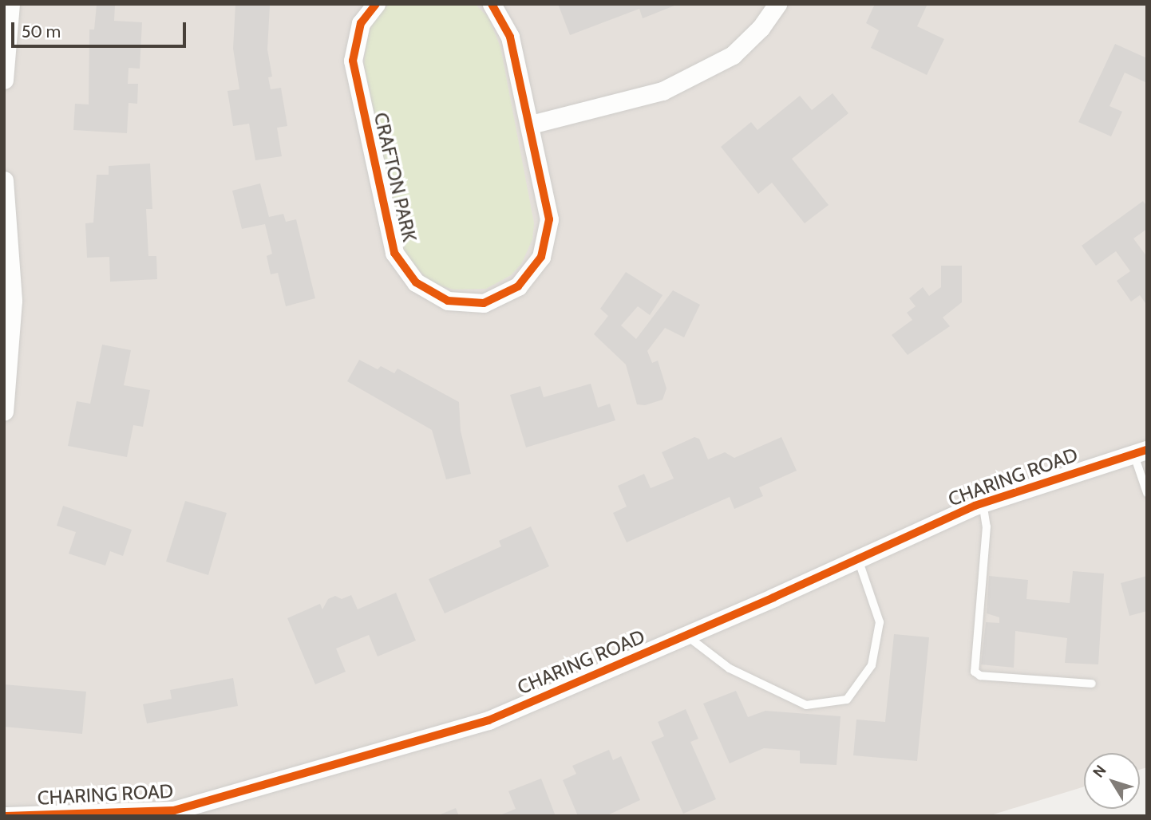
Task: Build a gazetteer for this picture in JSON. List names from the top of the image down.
{
  "streets": {
    "street": ["CRAFTON PARK", "CHARING ROAD"]
  },
  "scale_bar": "50 m",
  "north": "top left"
}
